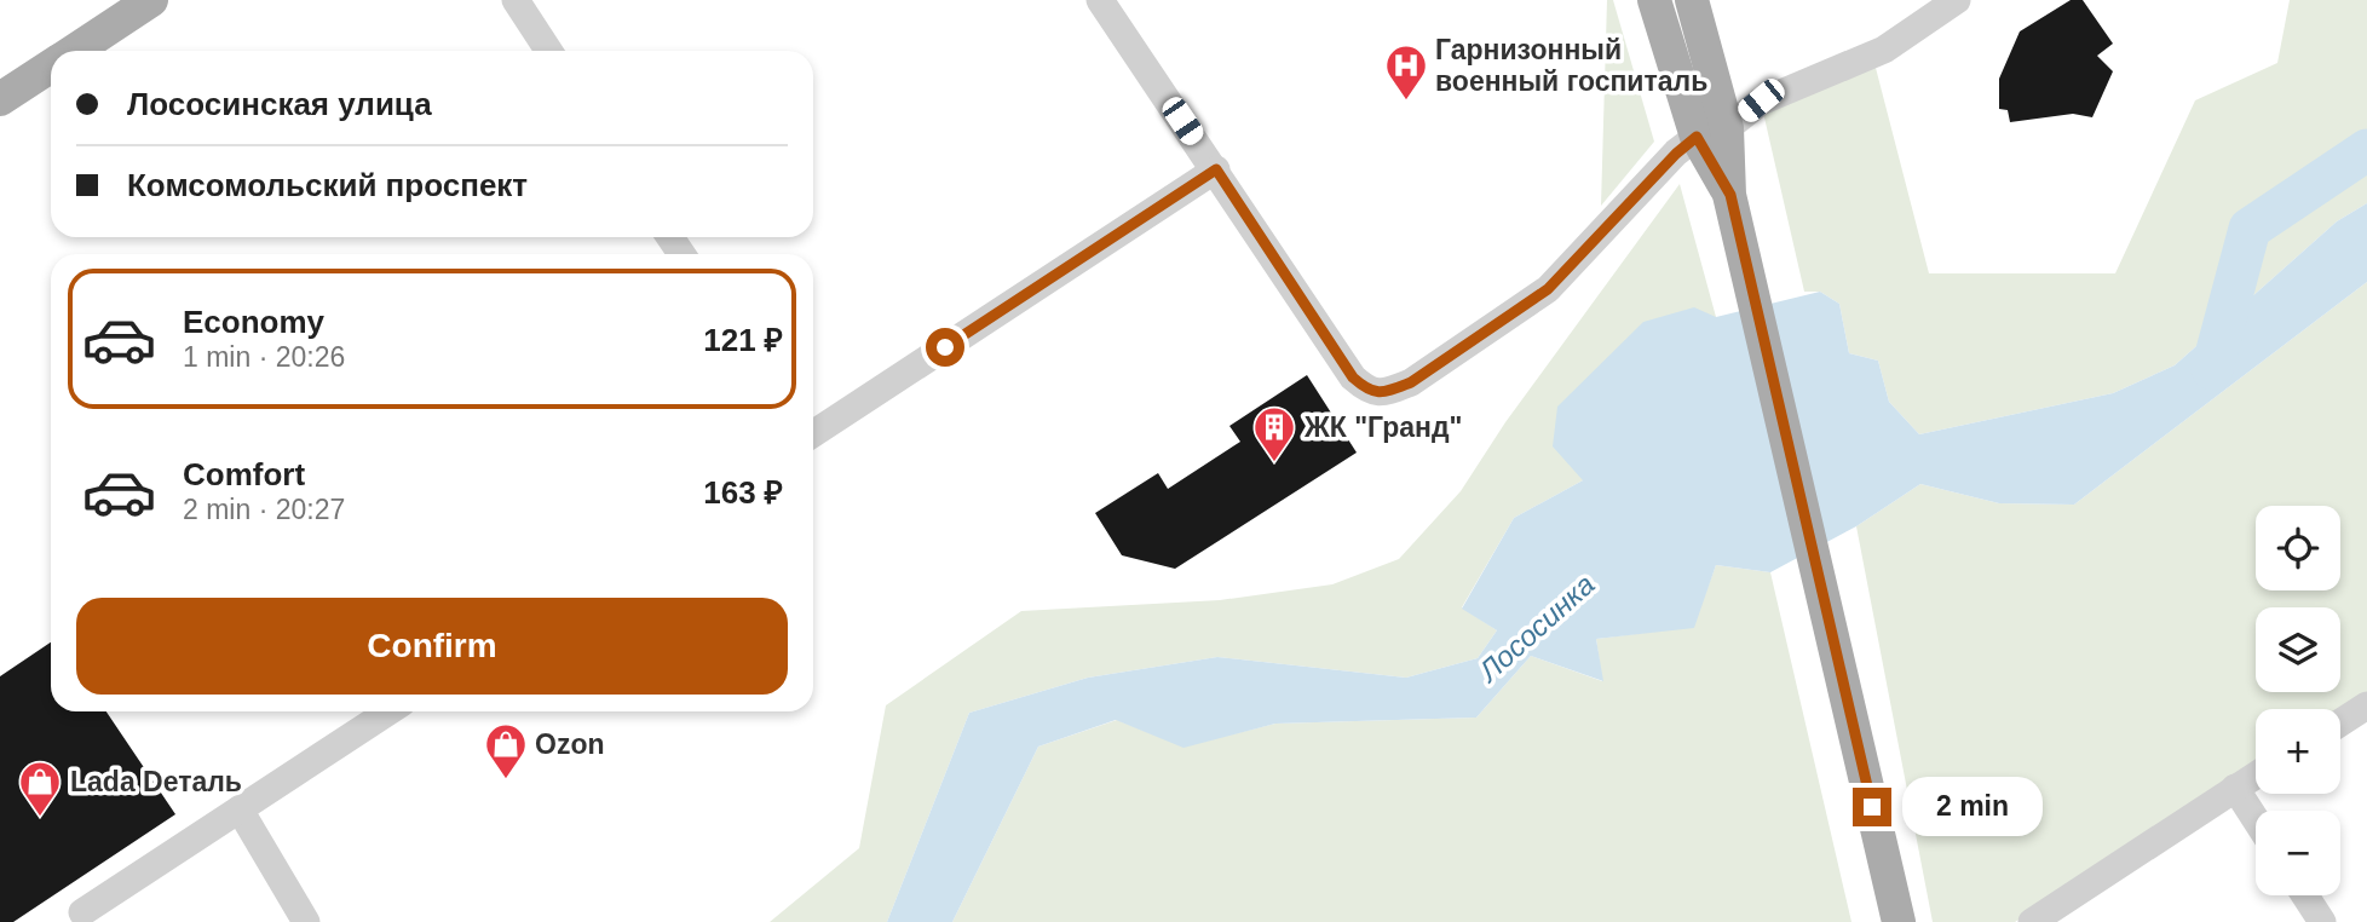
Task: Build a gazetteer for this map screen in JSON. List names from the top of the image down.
{
  "water": ["Лососинка"],
  "places": {
    "hospital": ["Гарнизонный военный госпиталь"],
    "building": ["ЖК \"Гранд\""],
    "shop": ["Ozon", "Lada Dеталь"]
  },
  "page": {
    "banner": ["Лососинская улица", "Комсомольский проспект"],
    "list": [
      {
        "name": "Economy",
        "note": "1 min · 20:26",
        "value": "121 ₽"
      },
      {
        "name": "Comfort",
        "note": "2 min · 20:27",
        "value": "163 ₽"
      }
    ],
    "map_buttons": ["+", "−"],
    "buttons": "Confirm",
    "bubble": "2 min"
  }
}
